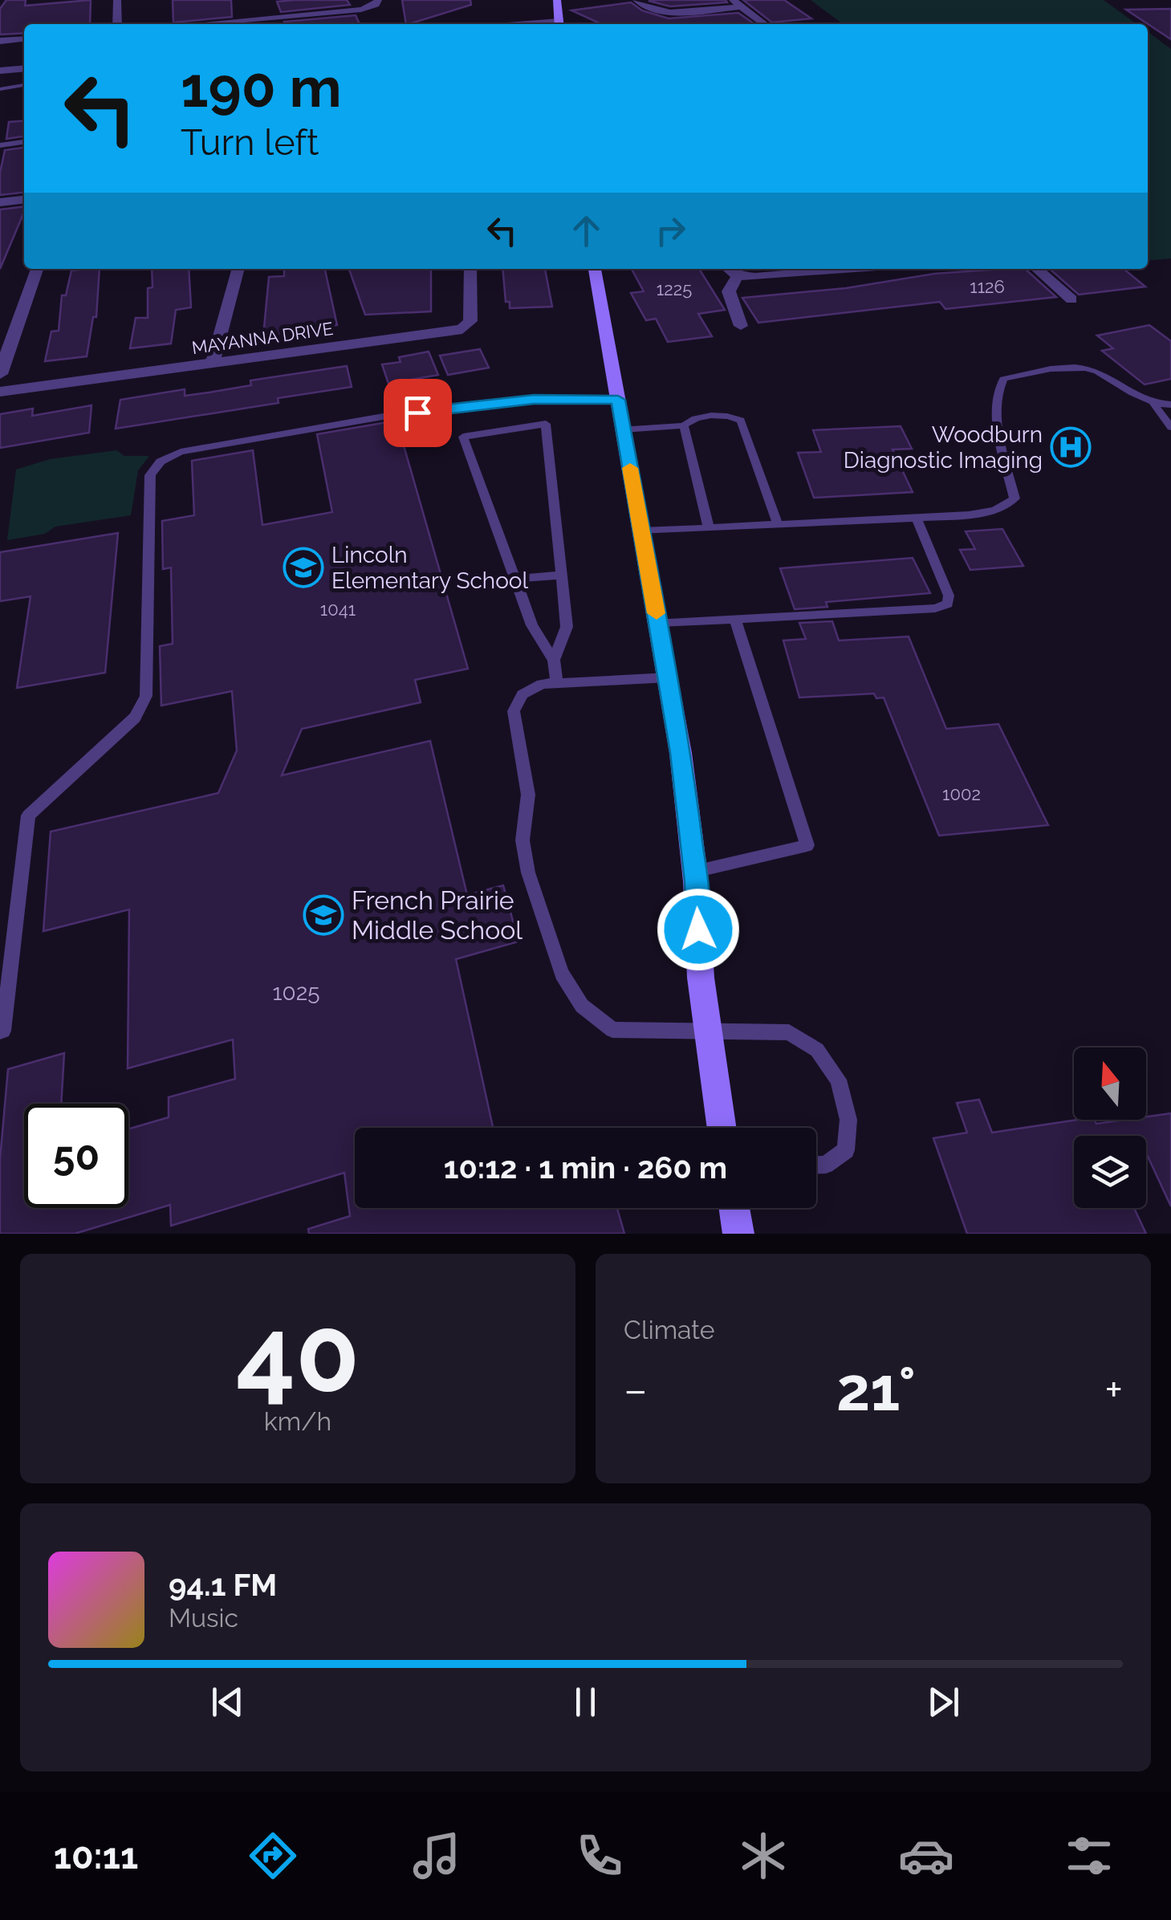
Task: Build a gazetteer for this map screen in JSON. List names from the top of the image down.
{
  "streets": {
    "street": ["MAYANNA DRIVE"]
  },
  "places": {
    "hospital": ["Woodburn Diagnostic Imaging"],
    "school or university": ["Lincoln Elementary School", "French Prairie Middle School"]
  },
  "house_numbers": [
    "1126",
    "1225",
    "1041",
    "1002",
    "1025"
  ],
  "north": "top",
  "page": {
    "turn": ["190 m", "Turn left"],
    "limit": "50",
    "trip": "10:12 · 1 min · 260 m",
    "tile": [
      ["40", "km/h"],
      "Climate"
    ],
    "heat": ["−", "21°", "+"],
    "song": ["94.1 FM", "Music"],
    "tabs": "10:11"
  }
}
